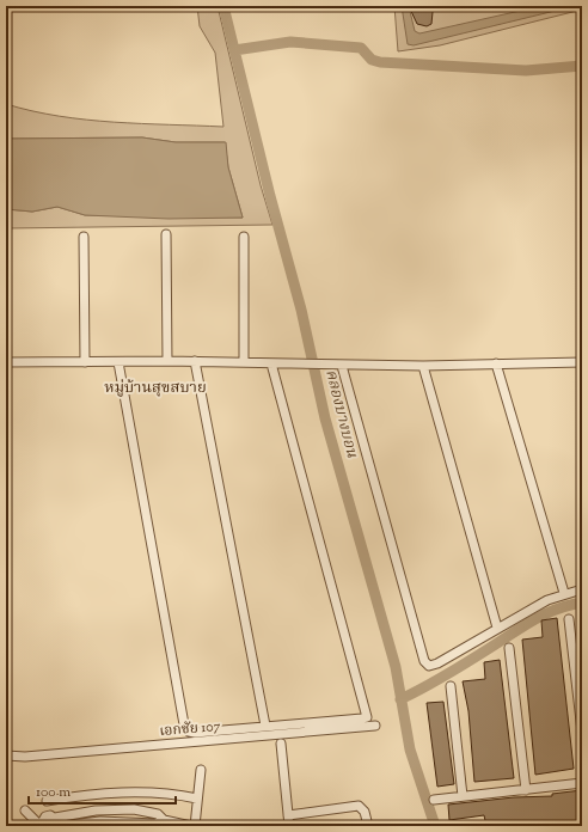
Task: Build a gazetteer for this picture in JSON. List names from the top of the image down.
{
  "streets": {
    "street": ["เอกชัย 107"]
  },
  "districts": ["หมู่บ้านสุขสบาย"],
  "water": ["คลองบางบอน"],
  "scale_bar": "100 m"
}
